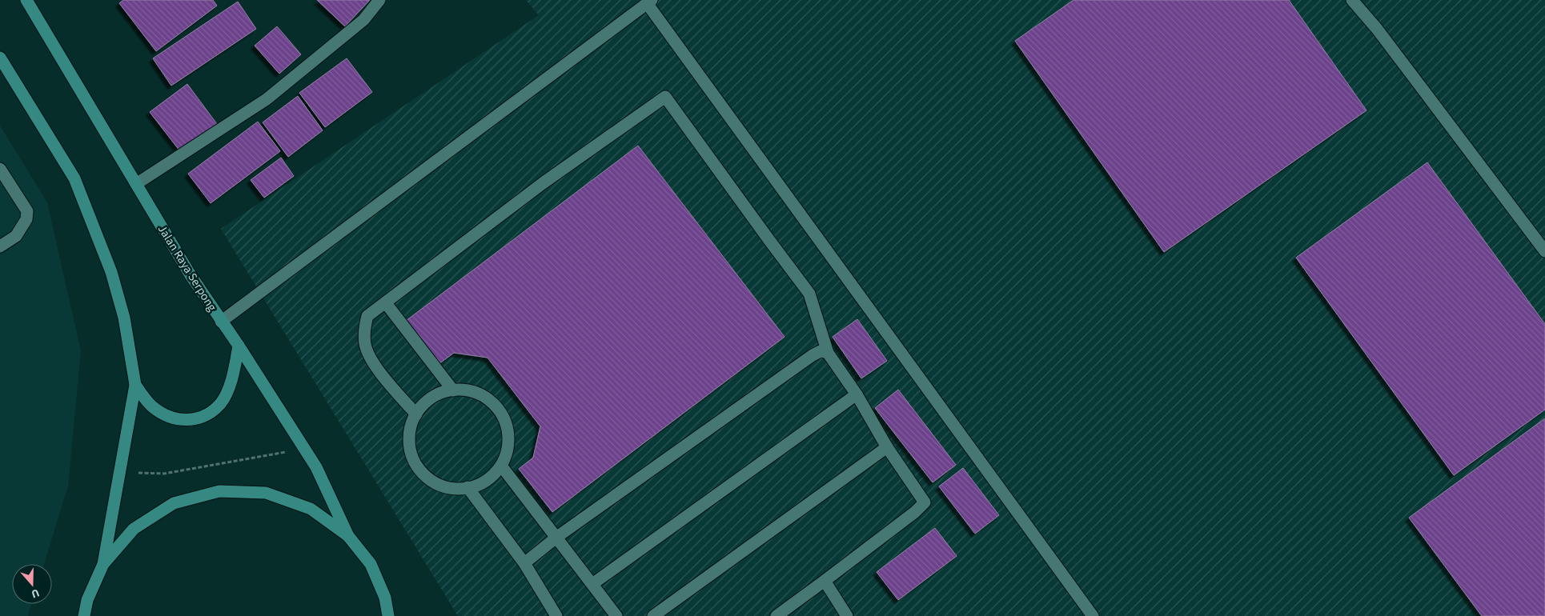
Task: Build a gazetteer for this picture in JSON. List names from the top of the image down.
{
  "streets": {
    "main road": ["Jalan Raya Serpong"]
  },
  "north": "bottom"
}
